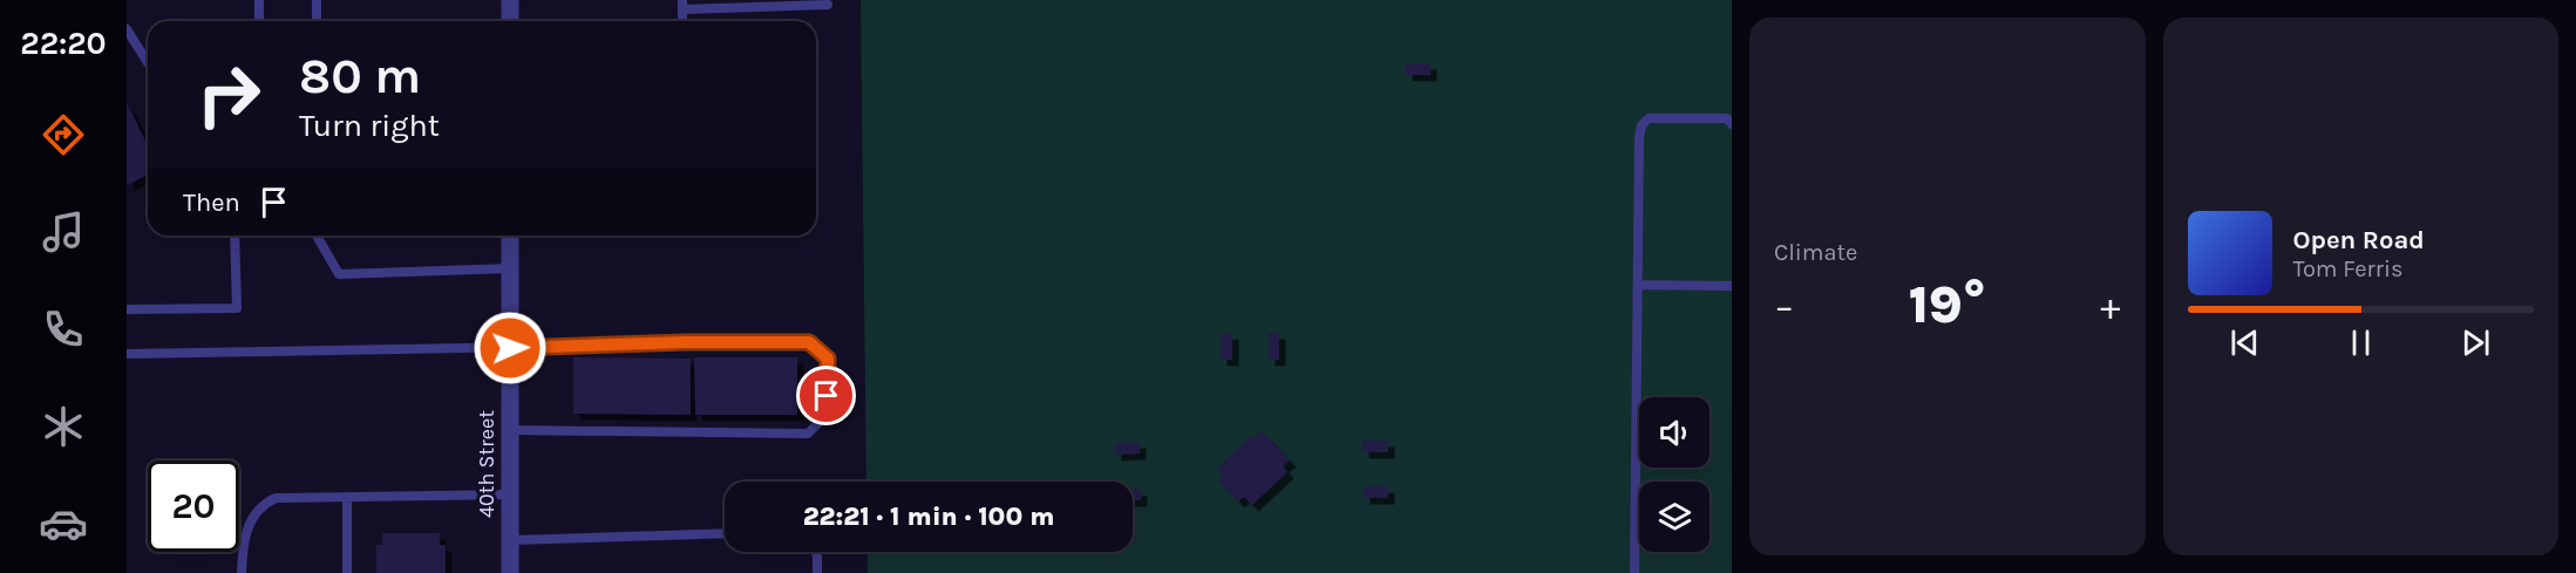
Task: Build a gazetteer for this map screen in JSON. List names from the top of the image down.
{
  "streets": {
    "street": ["40th Street"]
  },
  "page": {
    "tabs": "22:20",
    "tile": "Climate",
    "turn": ["80 m", "Turn right"],
    "then": "Then",
    "song": ["Open Road", "Tom Ferris"],
    "heat": ["−", "19°", "+"],
    "limit": "20",
    "trip": "22:21 · 1 min · 100 m"
  }
}
